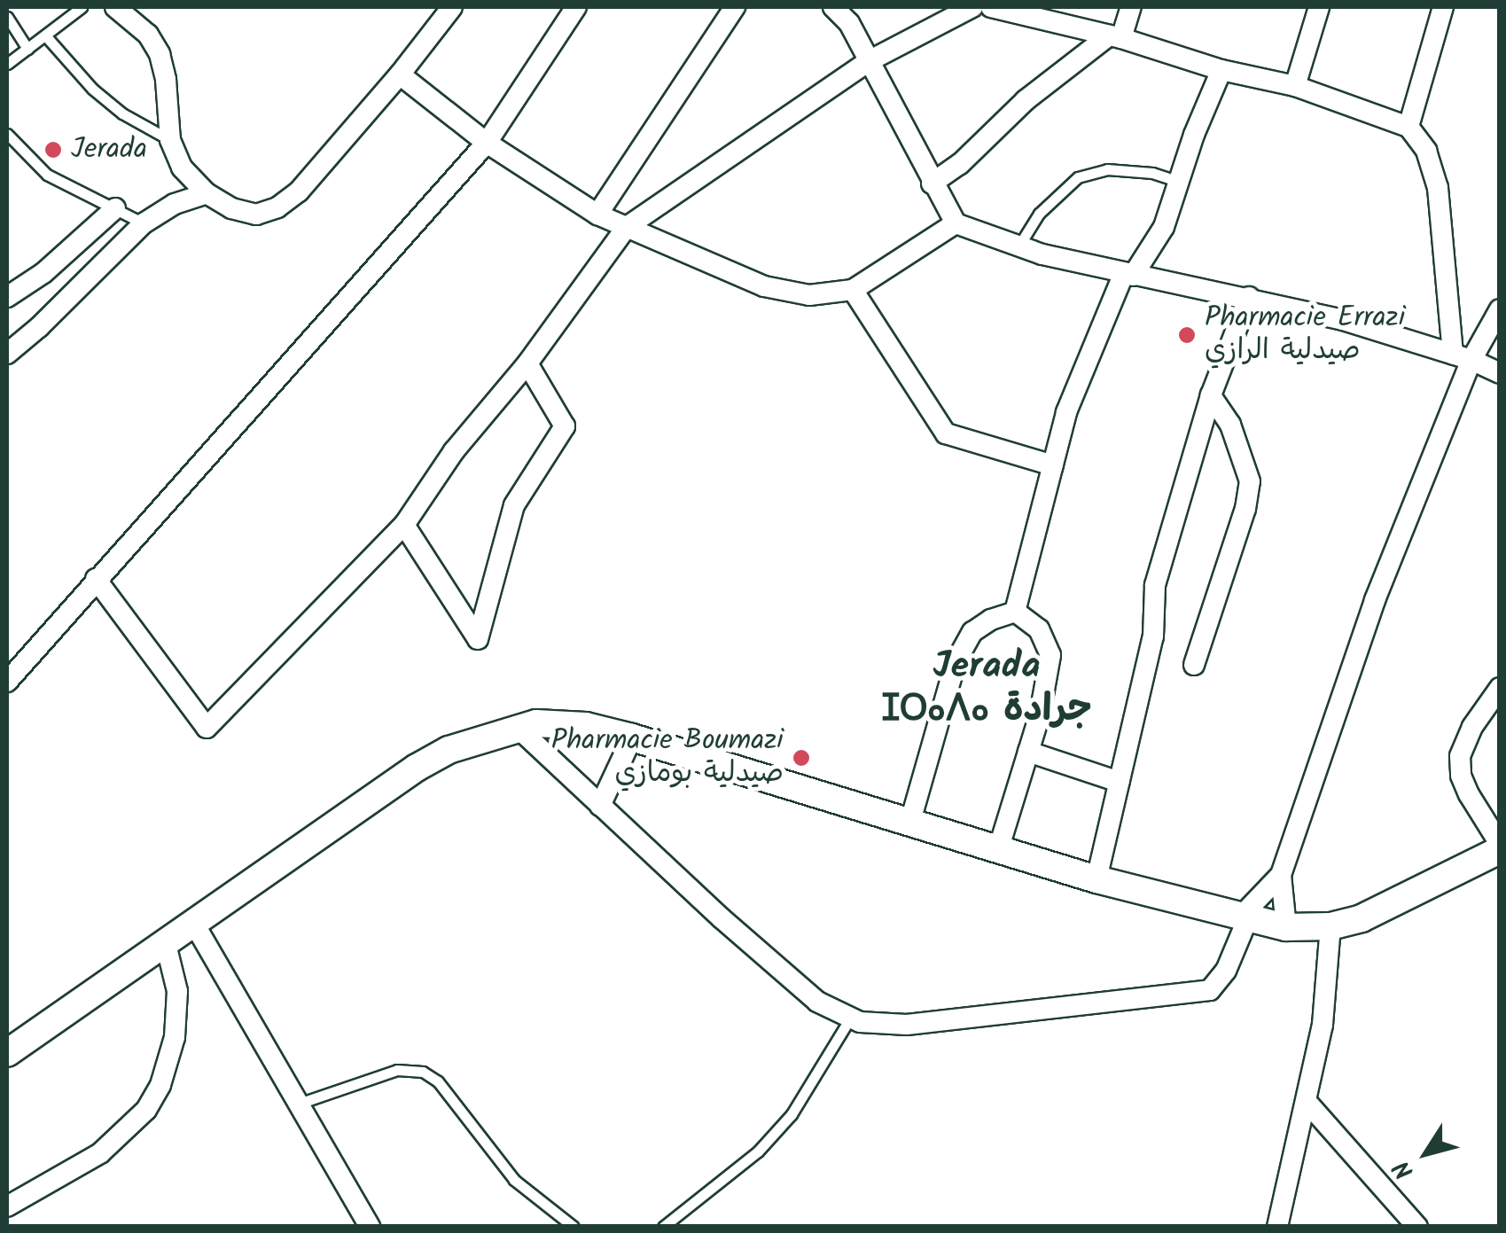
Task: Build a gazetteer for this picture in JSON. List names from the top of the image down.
{
  "districts": ["Jerada ⵊⵔⴰⴷⴰ جرادة"],
  "places": ["Jerada", "Pharmacie Errazi صيدلية الرازي", "Pharmacie Boumazi صيدلية بومازي"],
  "north": "bottom left"
}
